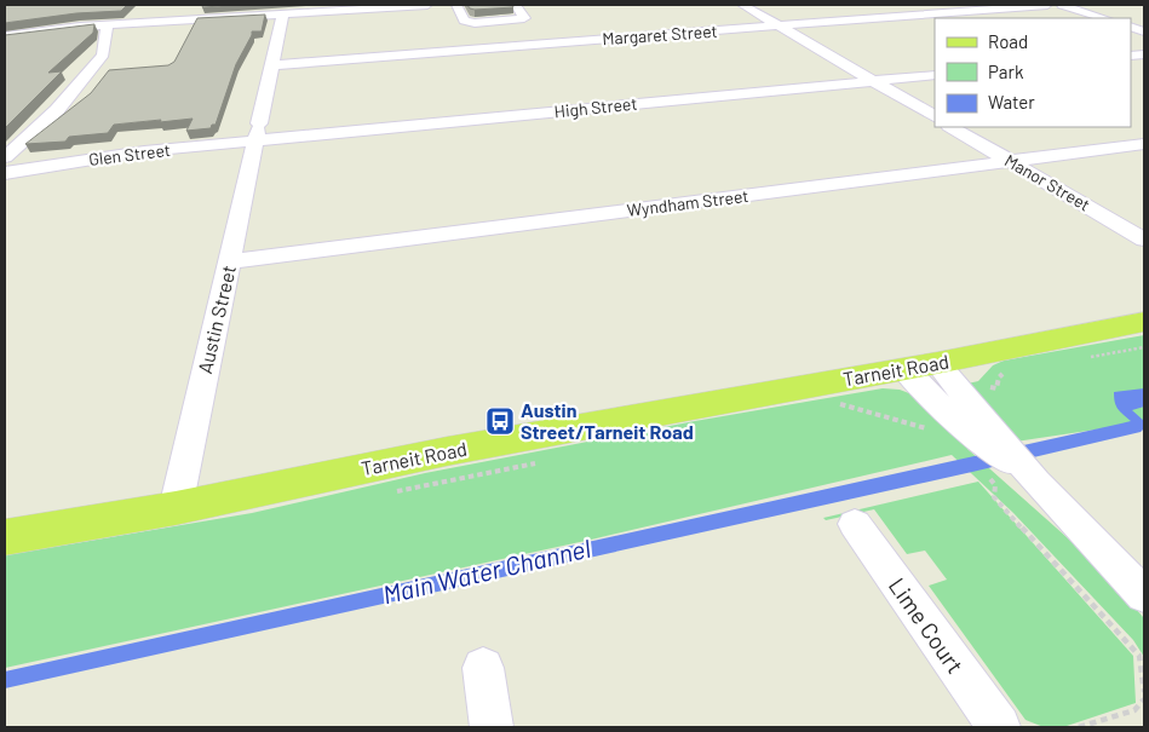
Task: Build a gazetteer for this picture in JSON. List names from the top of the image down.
{
  "streets": {
    "main road": ["Tarneit Road"],
    "street": [
      "Margaret Street",
      "High Street",
      "Glen Street",
      "Manor Street",
      "Wyndham Street",
      "Austin Street",
      "Lime Court"
    ]
  },
  "crossings": [
    ["Margaret Street", "Austin Street"],
    ["High Street", "Glen Street"],
    ["High Street", "Austin Street"],
    ["Glen Street", "Austin Street"],
    ["Manor Street", "Wyndham Street"],
    ["Wyndham Street", "Austin Street"],
    ["Austin Street", "Tarneit Road"]
  ],
  "water": ["Main Water Channel"],
  "places": {
    "bus stop": ["Austin Street/Tarneit Road"]
  },
  "legend": ["Road", "Park", "Water"]
}
